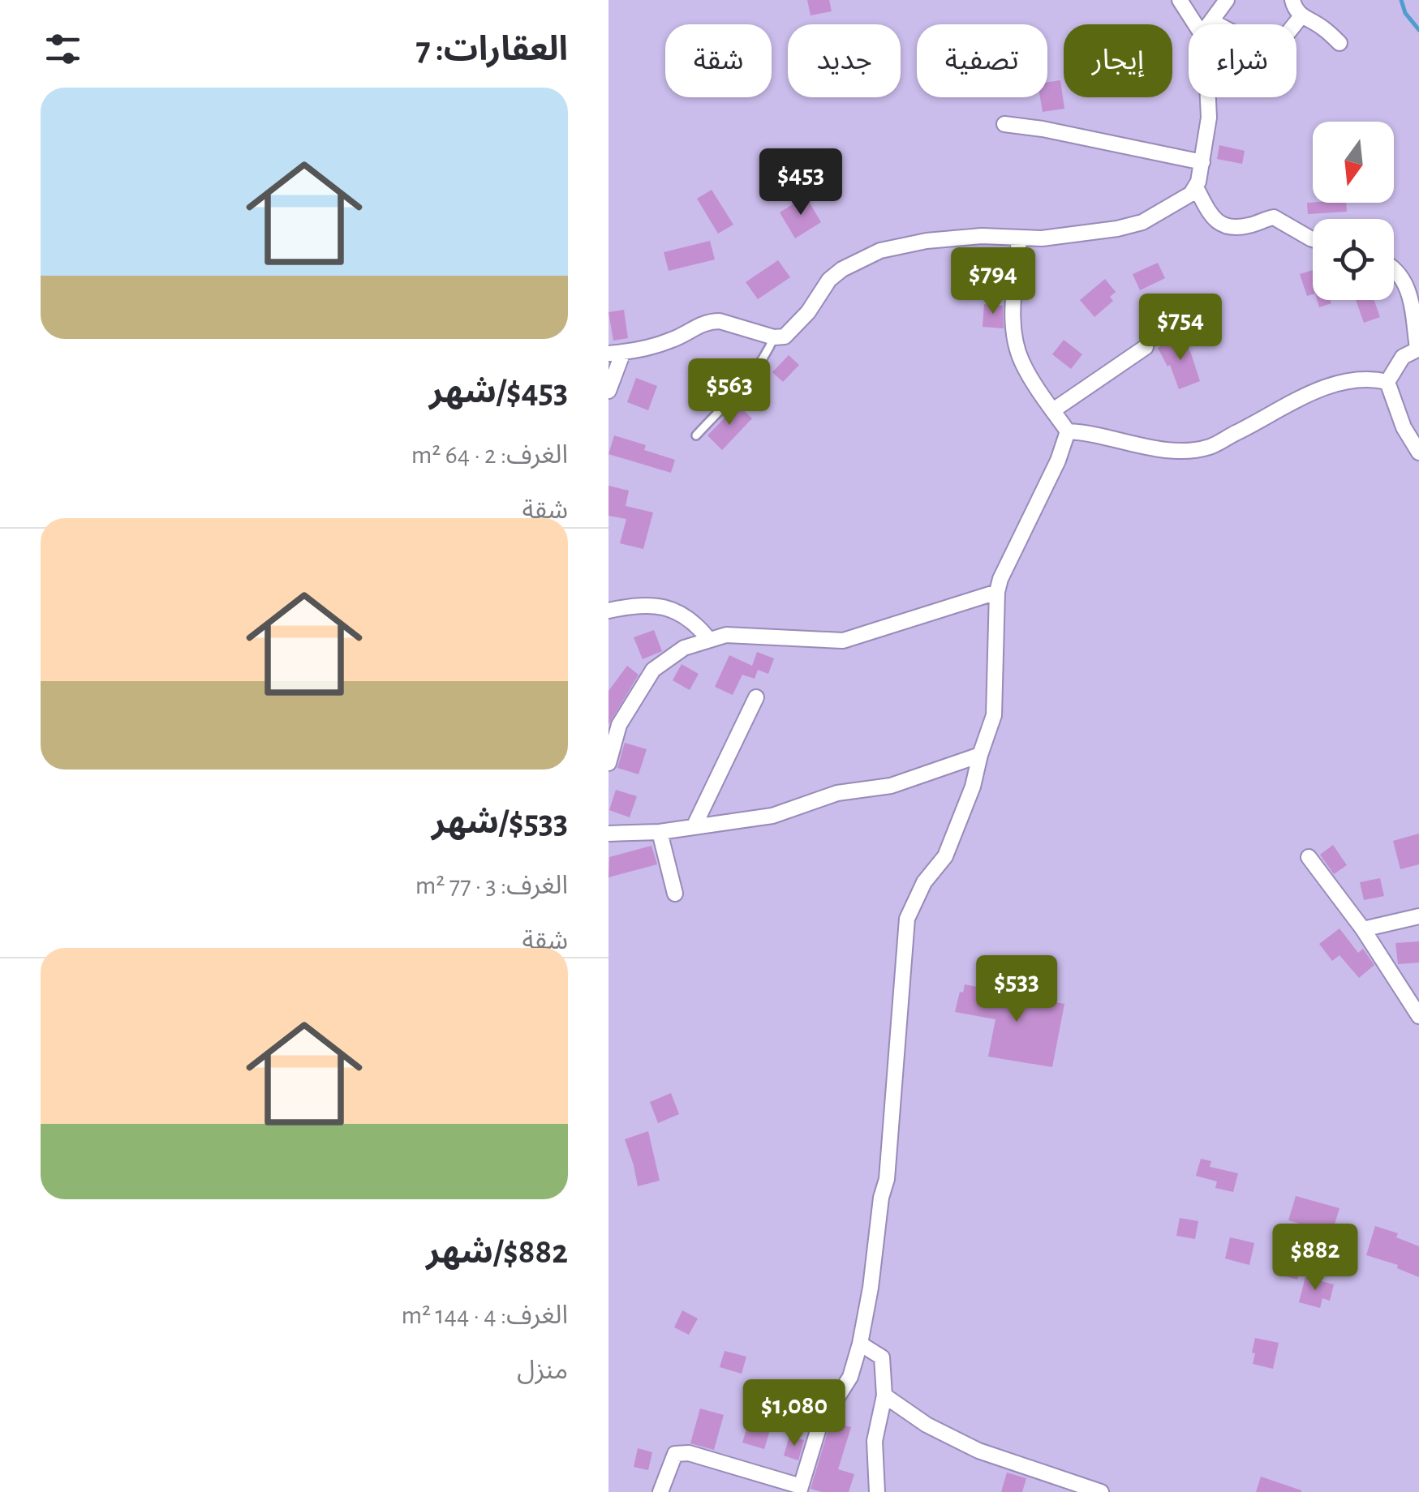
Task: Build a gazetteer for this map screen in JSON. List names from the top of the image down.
{
  "north": "bottom",
  "page": {
    "heading": "العقارات: 7",
    "chip": [
      "شراء",
      "إيجار",
      "تصفية",
      "جديد",
      "شقة"
    ],
    "list": [
      {
        "name": "$453/شهر",
        "note": "الغرف: 2 · 64 m² · شقة"
      },
      {
        "name": "$533/شهر",
        "note": "الغرف: 3 · 77 m² · شقة"
      },
      {
        "name": "$882/شهر",
        "note": "الغرف: 4 · 144 m² · منزل"
      }
    ],
    "price": [
      "$453",
      "$794",
      "$754",
      "$563",
      "$533",
      "$882",
      "$1,080"
    ]
  }
}
